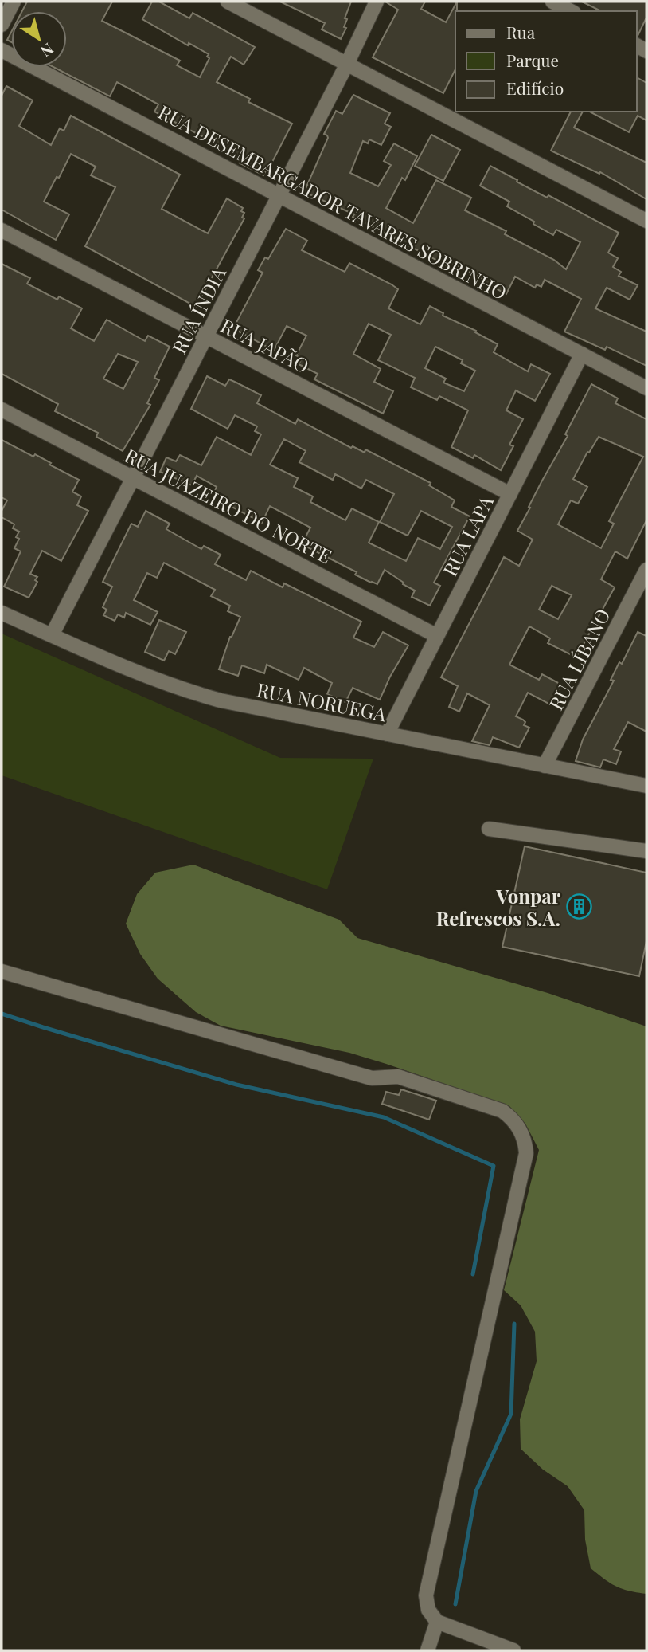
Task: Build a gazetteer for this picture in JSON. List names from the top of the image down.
{
  "streets": {
    "street": [
      "RUA DESEMBARGADOR TAVARES SOBRINHO",
      "RUA ÍNDIA",
      "RUA JAPÃO",
      "RUA JUAZEIRO DO NORTE",
      "RUA LAPA",
      "RUA LÍBANO",
      "RUA NORUEGA"
    ]
  },
  "crossings": [
    ["RUA DESEMBARGADOR TAVARES SOBRINHO", "RUA ÍNDIA"],
    ["RUA DESEMBARGADOR TAVARES SOBRINHO", "RUA LAPA"],
    ["RUA ÍNDIA", "RUA JAPÃO"],
    ["RUA ÍNDIA", "RUA JUAZEIRO DO NORTE"],
    ["RUA ÍNDIA", "RUA NORUEGA"],
    ["RUA JAPÃO", "RUA LAPA"],
    ["RUA JUAZEIRO DO NORTE", "RUA LAPA"],
    ["RUA LAPA", "RUA NORUEGA"],
    ["RUA LÍBANO", "RUA NORUEGA"]
  ],
  "places": {
    "building": ["Vonpar Refrescos S.A."]
  },
  "legend": ["Rua", "Parque", "Edifício"],
  "north": "bottom right"
}
